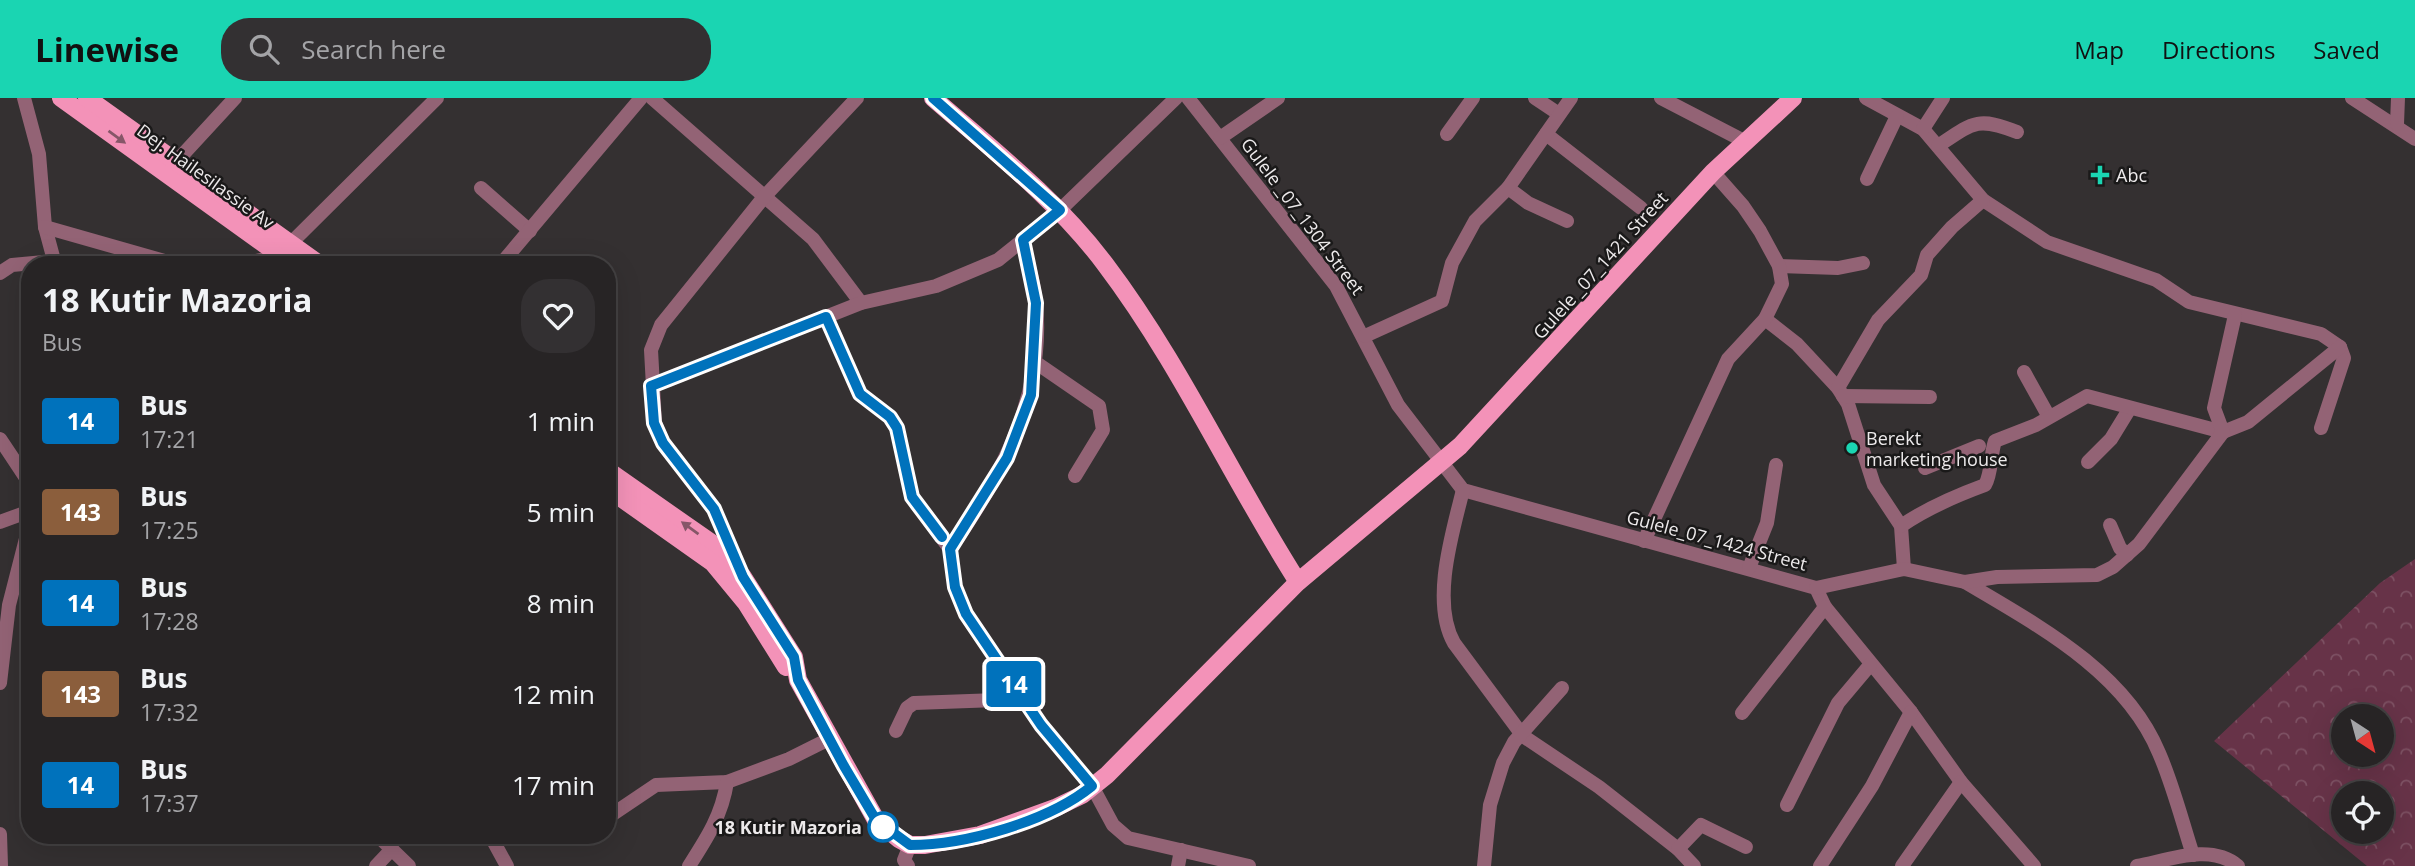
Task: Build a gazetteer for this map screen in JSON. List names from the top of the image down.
{
  "streets": {
    "main road": ["Dej. Hailesilassie Av", "Gulele _07_1421 Street"],
    "street": ["Gulele _07_1304 Street", "Gulele_07_1424 Street"]
  },
  "crossings": [
    ["Gulele _07_1304 Street", "Gulele _07_1421 Street"]
  ],
  "places": {
    "health": ["Abc"],
    "other": ["Berekt marketing house", "18 Kutir Mazoria"]
  },
  "lines": ["bus line 14"],
  "north": "bottom right",
  "page": {
    "header": "Linewise",
    "search": "Search here",
    "nav": ["Map", "Directions", "Saved"],
    "on_map": "14",
    "heading": ["18 Kutir Mazoria", "Bus"],
    "list": [
      {
        "mark": "14",
        "name": "Bus",
        "note": "17:21",
        "value": "1 min"
      },
      {
        "mark": "143",
        "name": "Bus",
        "note": "17:25",
        "value": "5 min"
      },
      {
        "mark": "14",
        "name": "Bus",
        "note": "17:28",
        "value": "8 min"
      },
      {
        "mark": "143",
        "name": "Bus",
        "note": "17:32",
        "value": "12 min"
      },
      {
        "mark": "14",
        "name": "Bus",
        "note": "17:37",
        "value": "17 min"
      }
    ]
  }
}
